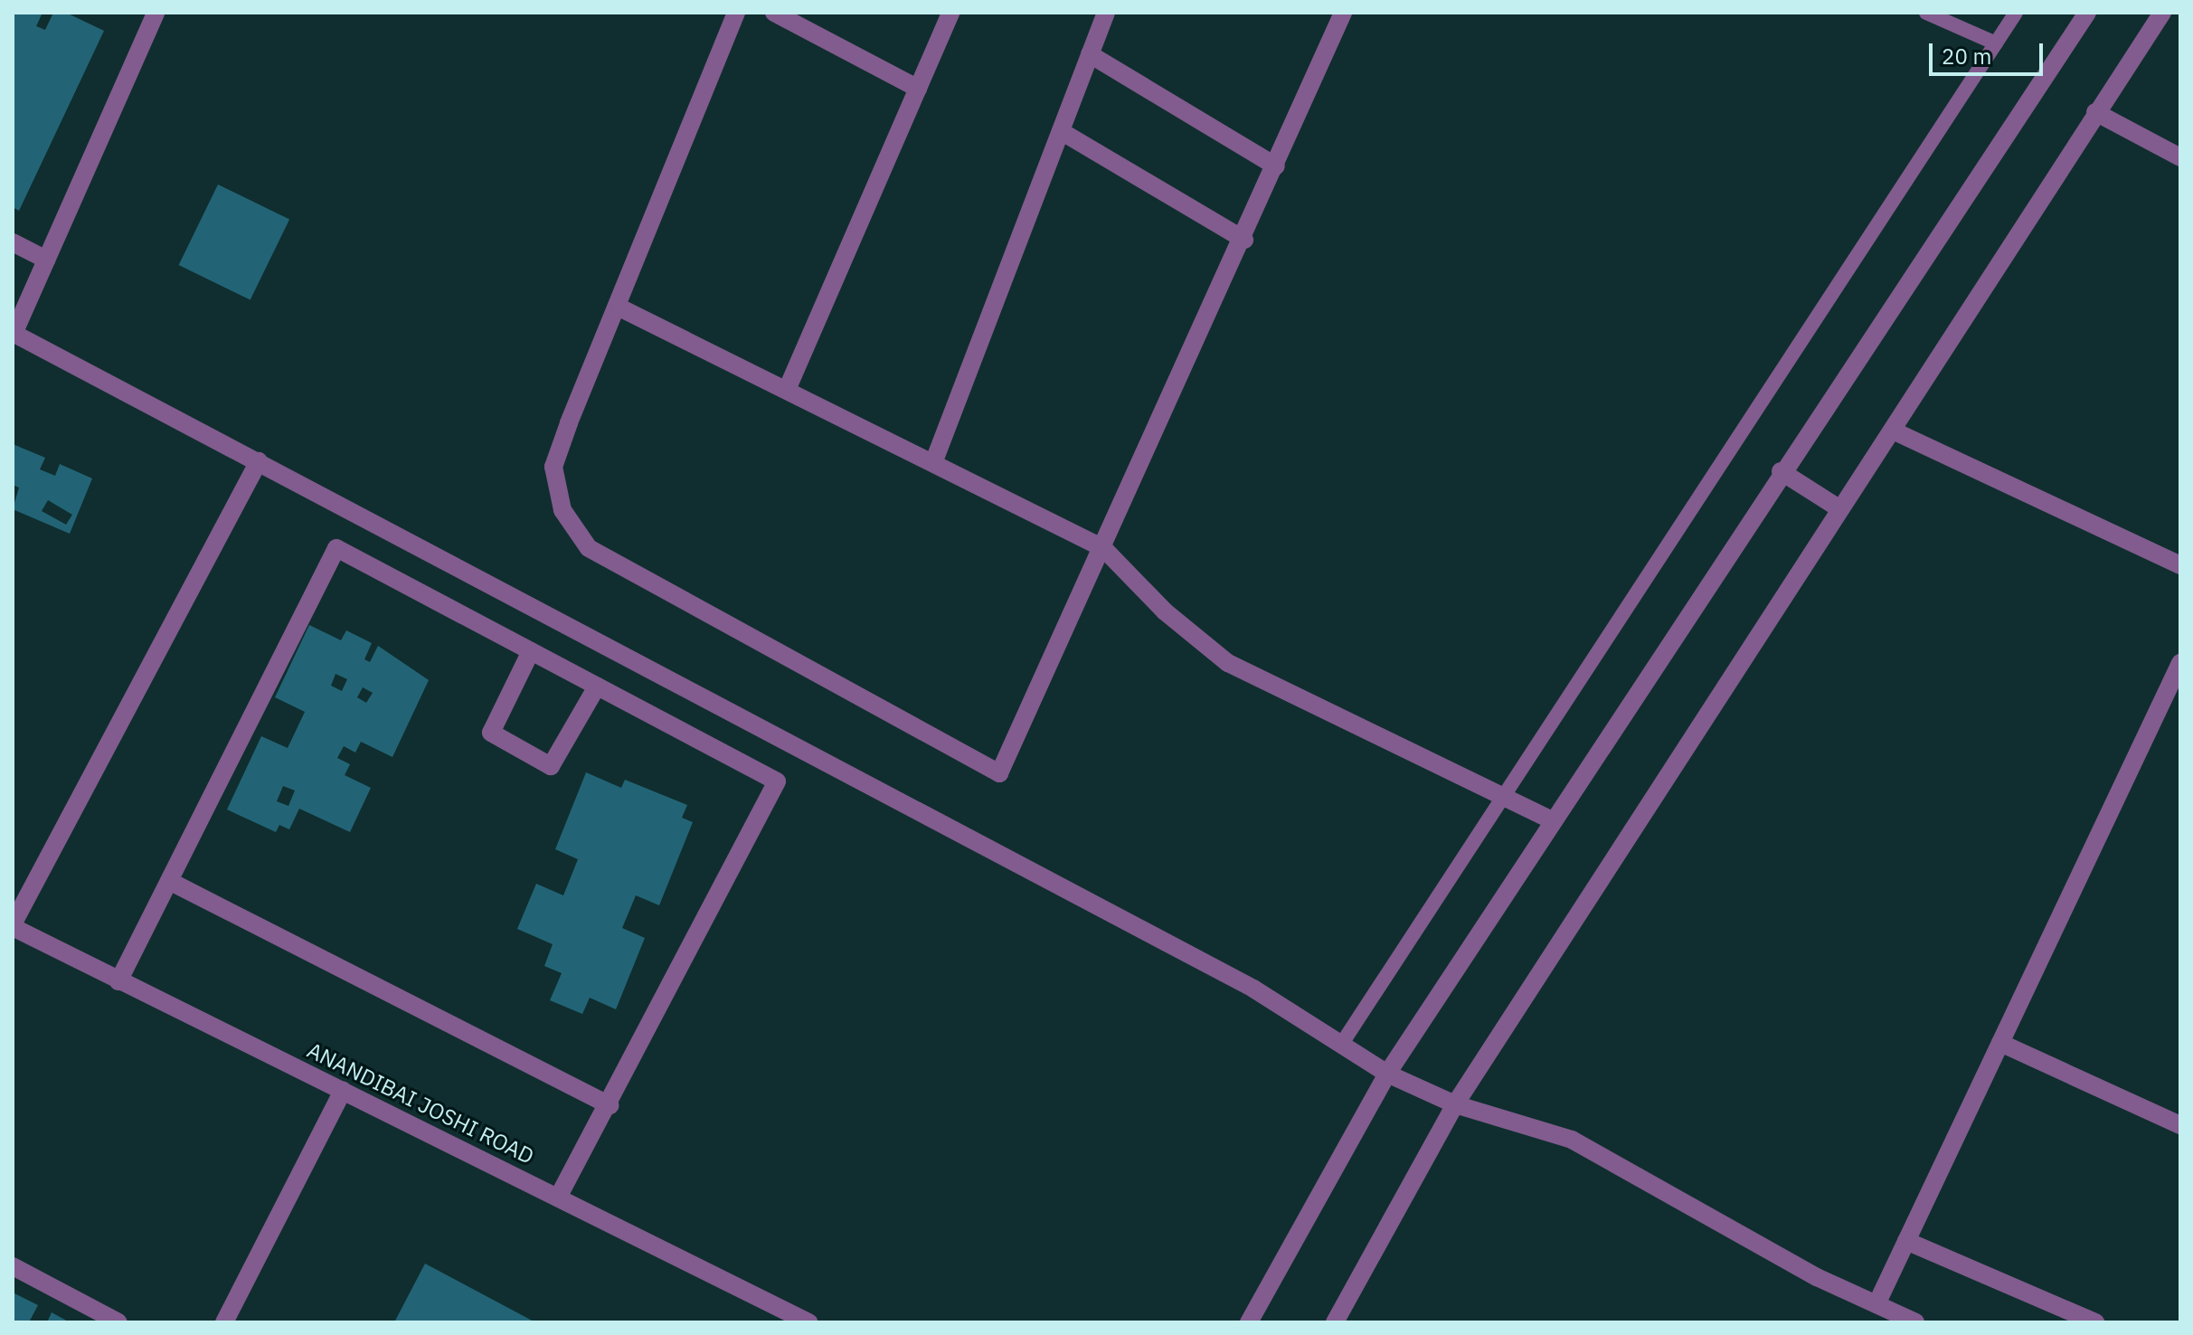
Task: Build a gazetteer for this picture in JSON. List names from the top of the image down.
{
  "streets": {
    "street": ["ANANDIBAI JOSHI ROAD"]
  },
  "scale_bar": "20 m"
}
